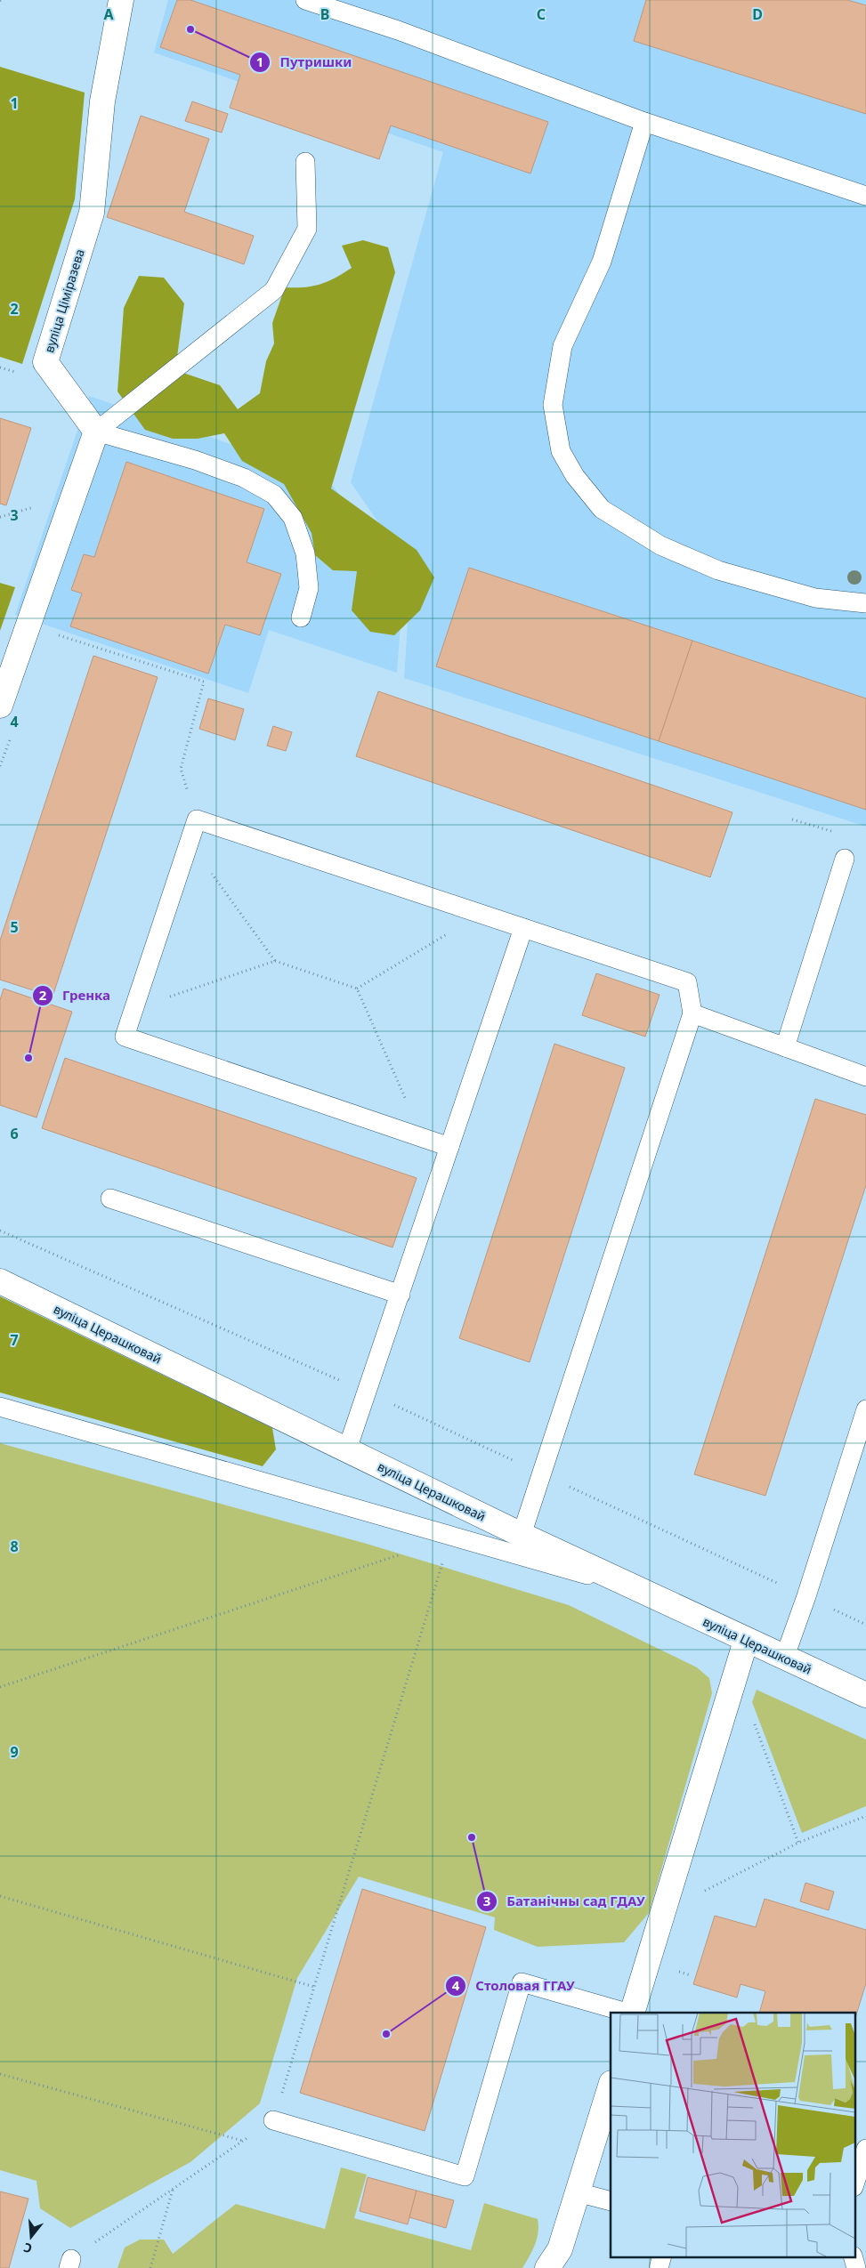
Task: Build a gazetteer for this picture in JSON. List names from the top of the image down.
{
  "streets": {
    "street": ["вуліца Ціміразева", "вуліца Церашковай"]
  },
  "places": [
    "Путришки",
    "Гренка",
    "Батанічны сад ГДАУ",
    "Столовая ГГАУ"
  ],
  "north": "bottom",
  "grid": {
    "columns": [
      "A",
      "B",
      "C",
      "D"
    ],
    "rows": [
      "1",
      "2",
      "3",
      "4",
      "5",
      "6",
      "7",
      "8",
      "9"
    ]
  }
}
